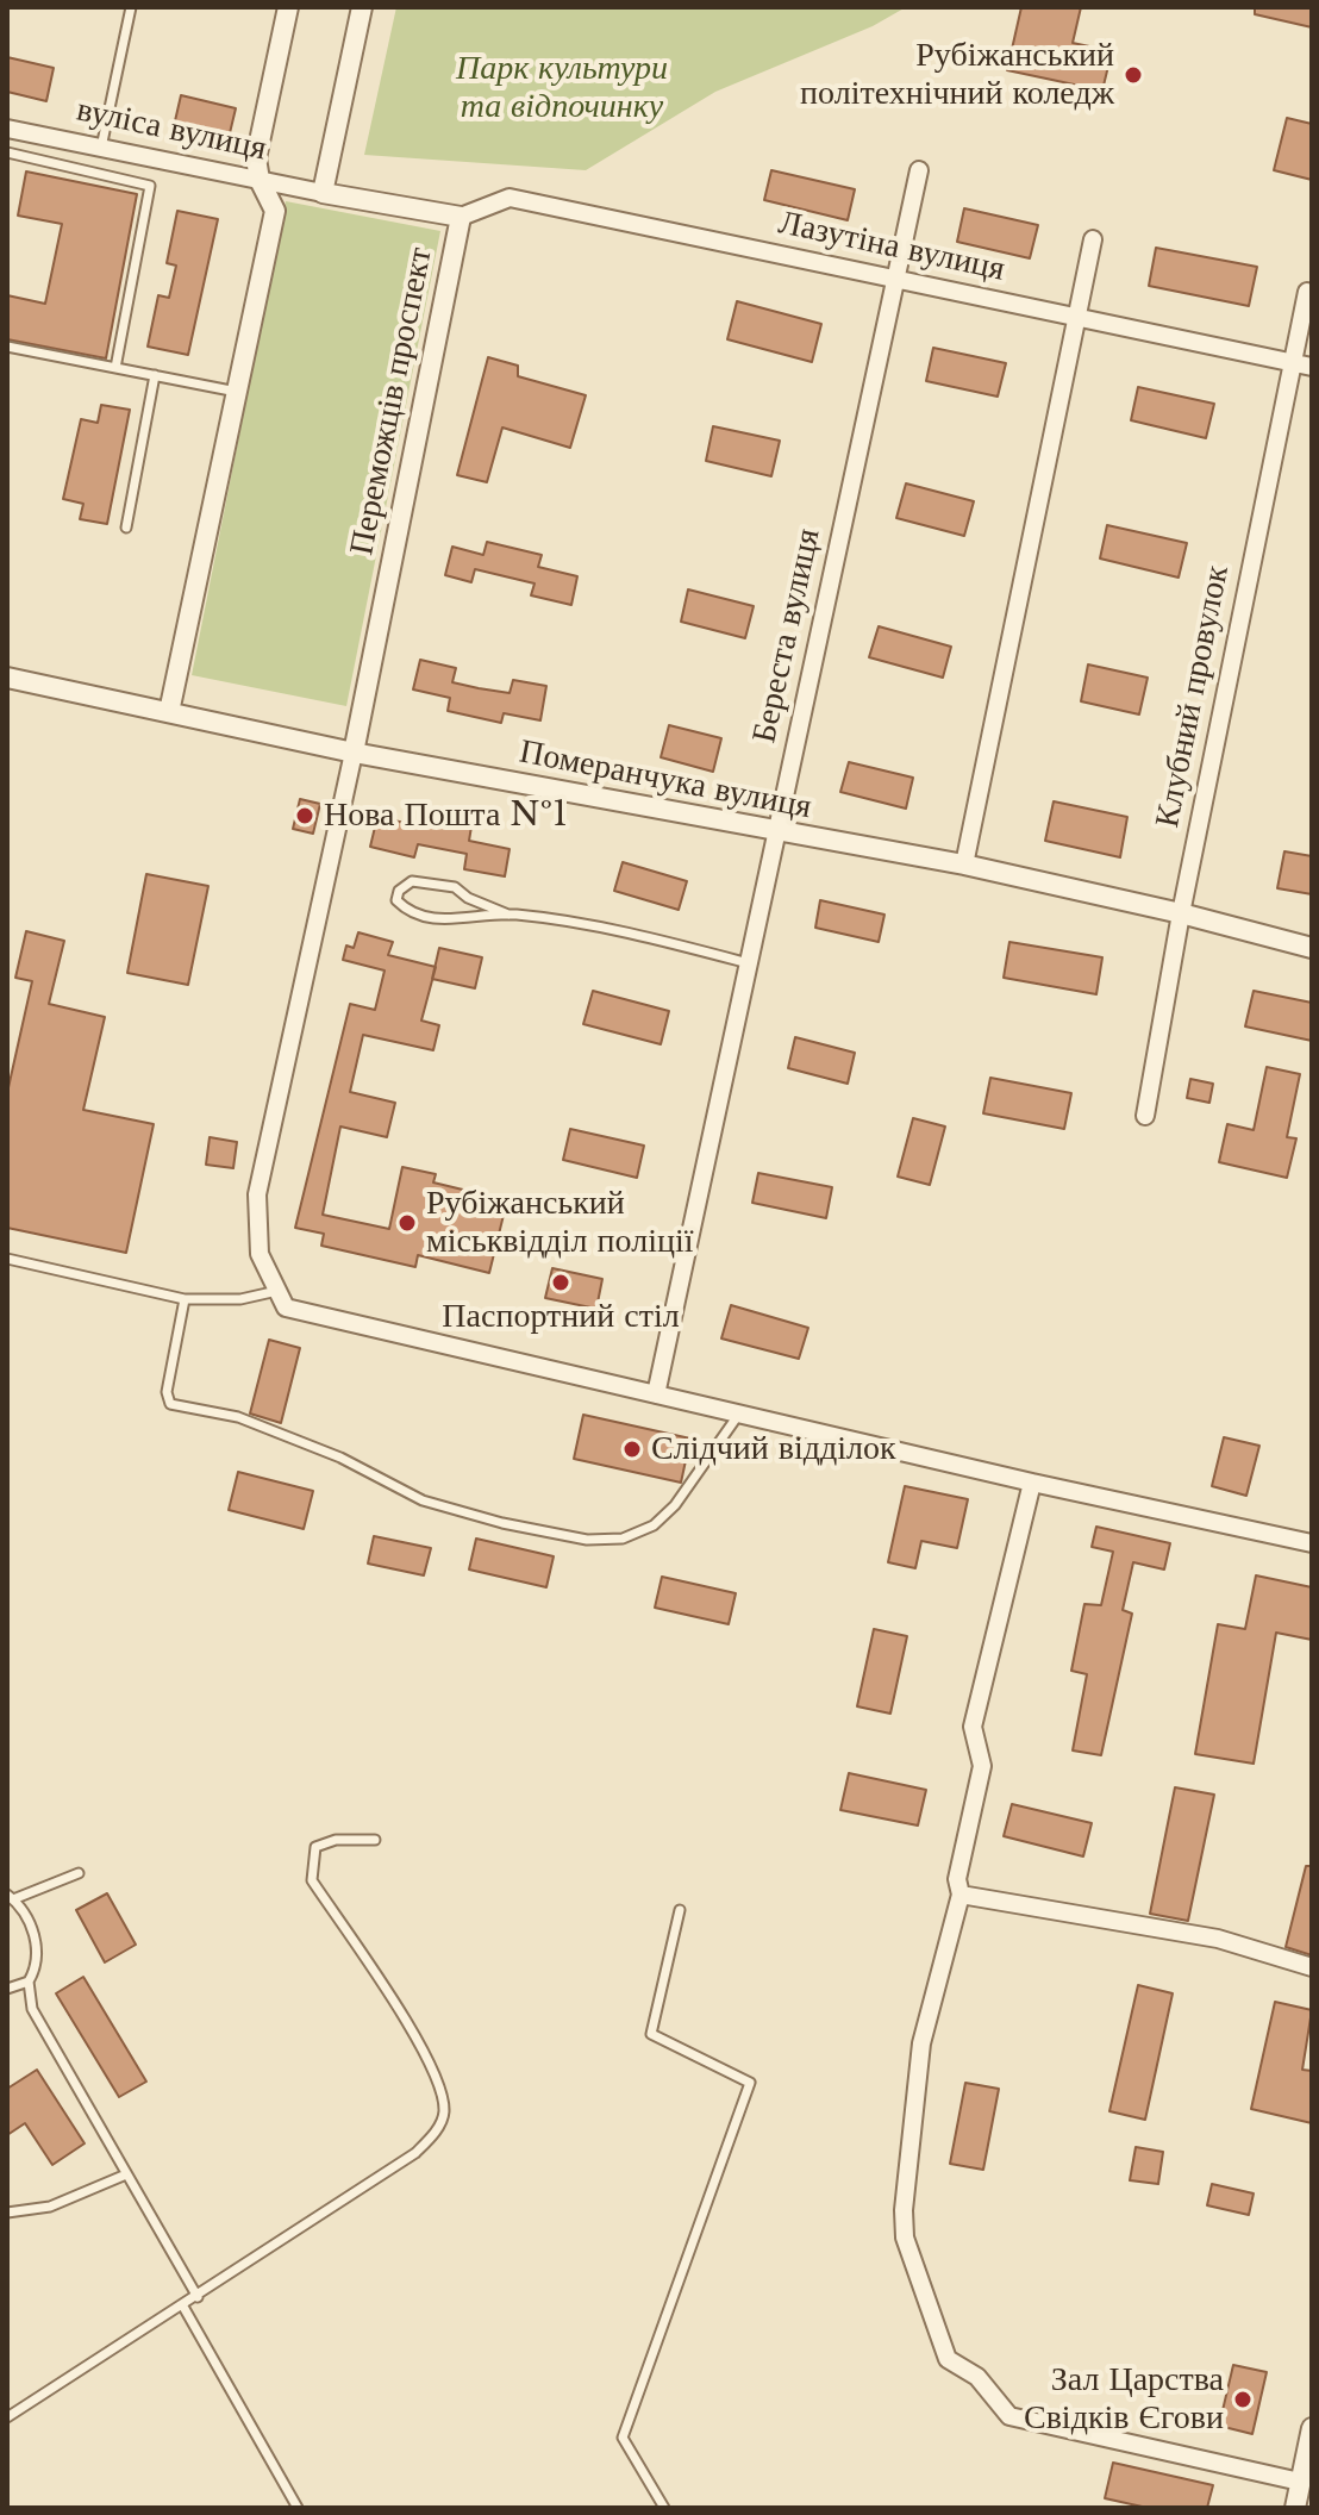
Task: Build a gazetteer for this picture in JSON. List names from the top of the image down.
{
  "streets": {
    "street": [
      "вуліса вулиця",
      "Лазутіна вулиця",
      "Переможців проспект",
      "Береста вулиця",
      "Клубний провулок",
      "Померанчука вулиця"
    ]
  },
  "crossings": [
    ["вуліса вулиця", "Переможців проспект"],
    ["Лазутіна вулиця", "Переможців проспект"],
    ["Лазутіна вулиця", "Береста вулиця"],
    ["Лазутіна вулиця", "Клубний провулок"],
    ["Переможців проспект", "Померанчука вулиця"],
    ["Береста вулиця", "Померанчука вулиця"],
    ["Клубний провулок", "Померанчука вулиця"]
  ],
  "parks": ["Парк культури та відпочинку"],
  "places": [
    "Рубіжанський політехнічний коледж",
    "Нова Пошта №1",
    "Рубіжанський міськвідділ поліції",
    "Паспортний стіл",
    "Слідчий відділок",
    "Зал Царства Свідків Єгови"
  ]
}
